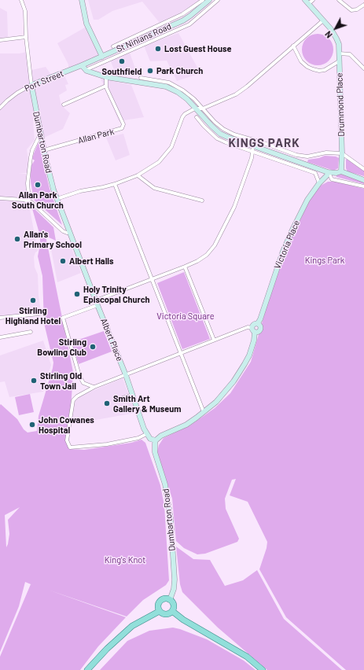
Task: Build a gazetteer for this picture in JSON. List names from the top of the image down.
{
  "streets": {
    "street": [
      "St Ninians Road",
      "Port Street",
      "Drummond Place",
      "Allan Park",
      "Dumbarton Road",
      "Victoria Place",
      "Albert Place"
    ]
  },
  "crossings": [
    ["St Ninians Road", "Port Street"],
    ["Port Street", "Dumbarton Road"],
    ["Allan Park", "Dumbarton Road"],
    ["Dumbarton Road", "Albert Place"]
  ],
  "districts": ["KINGS PARK"],
  "parks": ["Kings Park", "Victoria Square", "King's Knot"],
  "places": [
    "Lost Guest House",
    "Southfield",
    "Park Church",
    "Allan Park South Church",
    "Allan's Primary School",
    "Albert Halls",
    "Holy Trinity Episcopal Church",
    "Stirling Highland Hotel",
    "Stirling Bowling Club",
    "Stirling Old Town Jail",
    "Smith Art Gallery & Museum",
    "John Cowanes Hospital"
  ],
  "north": "bottom left"
}
